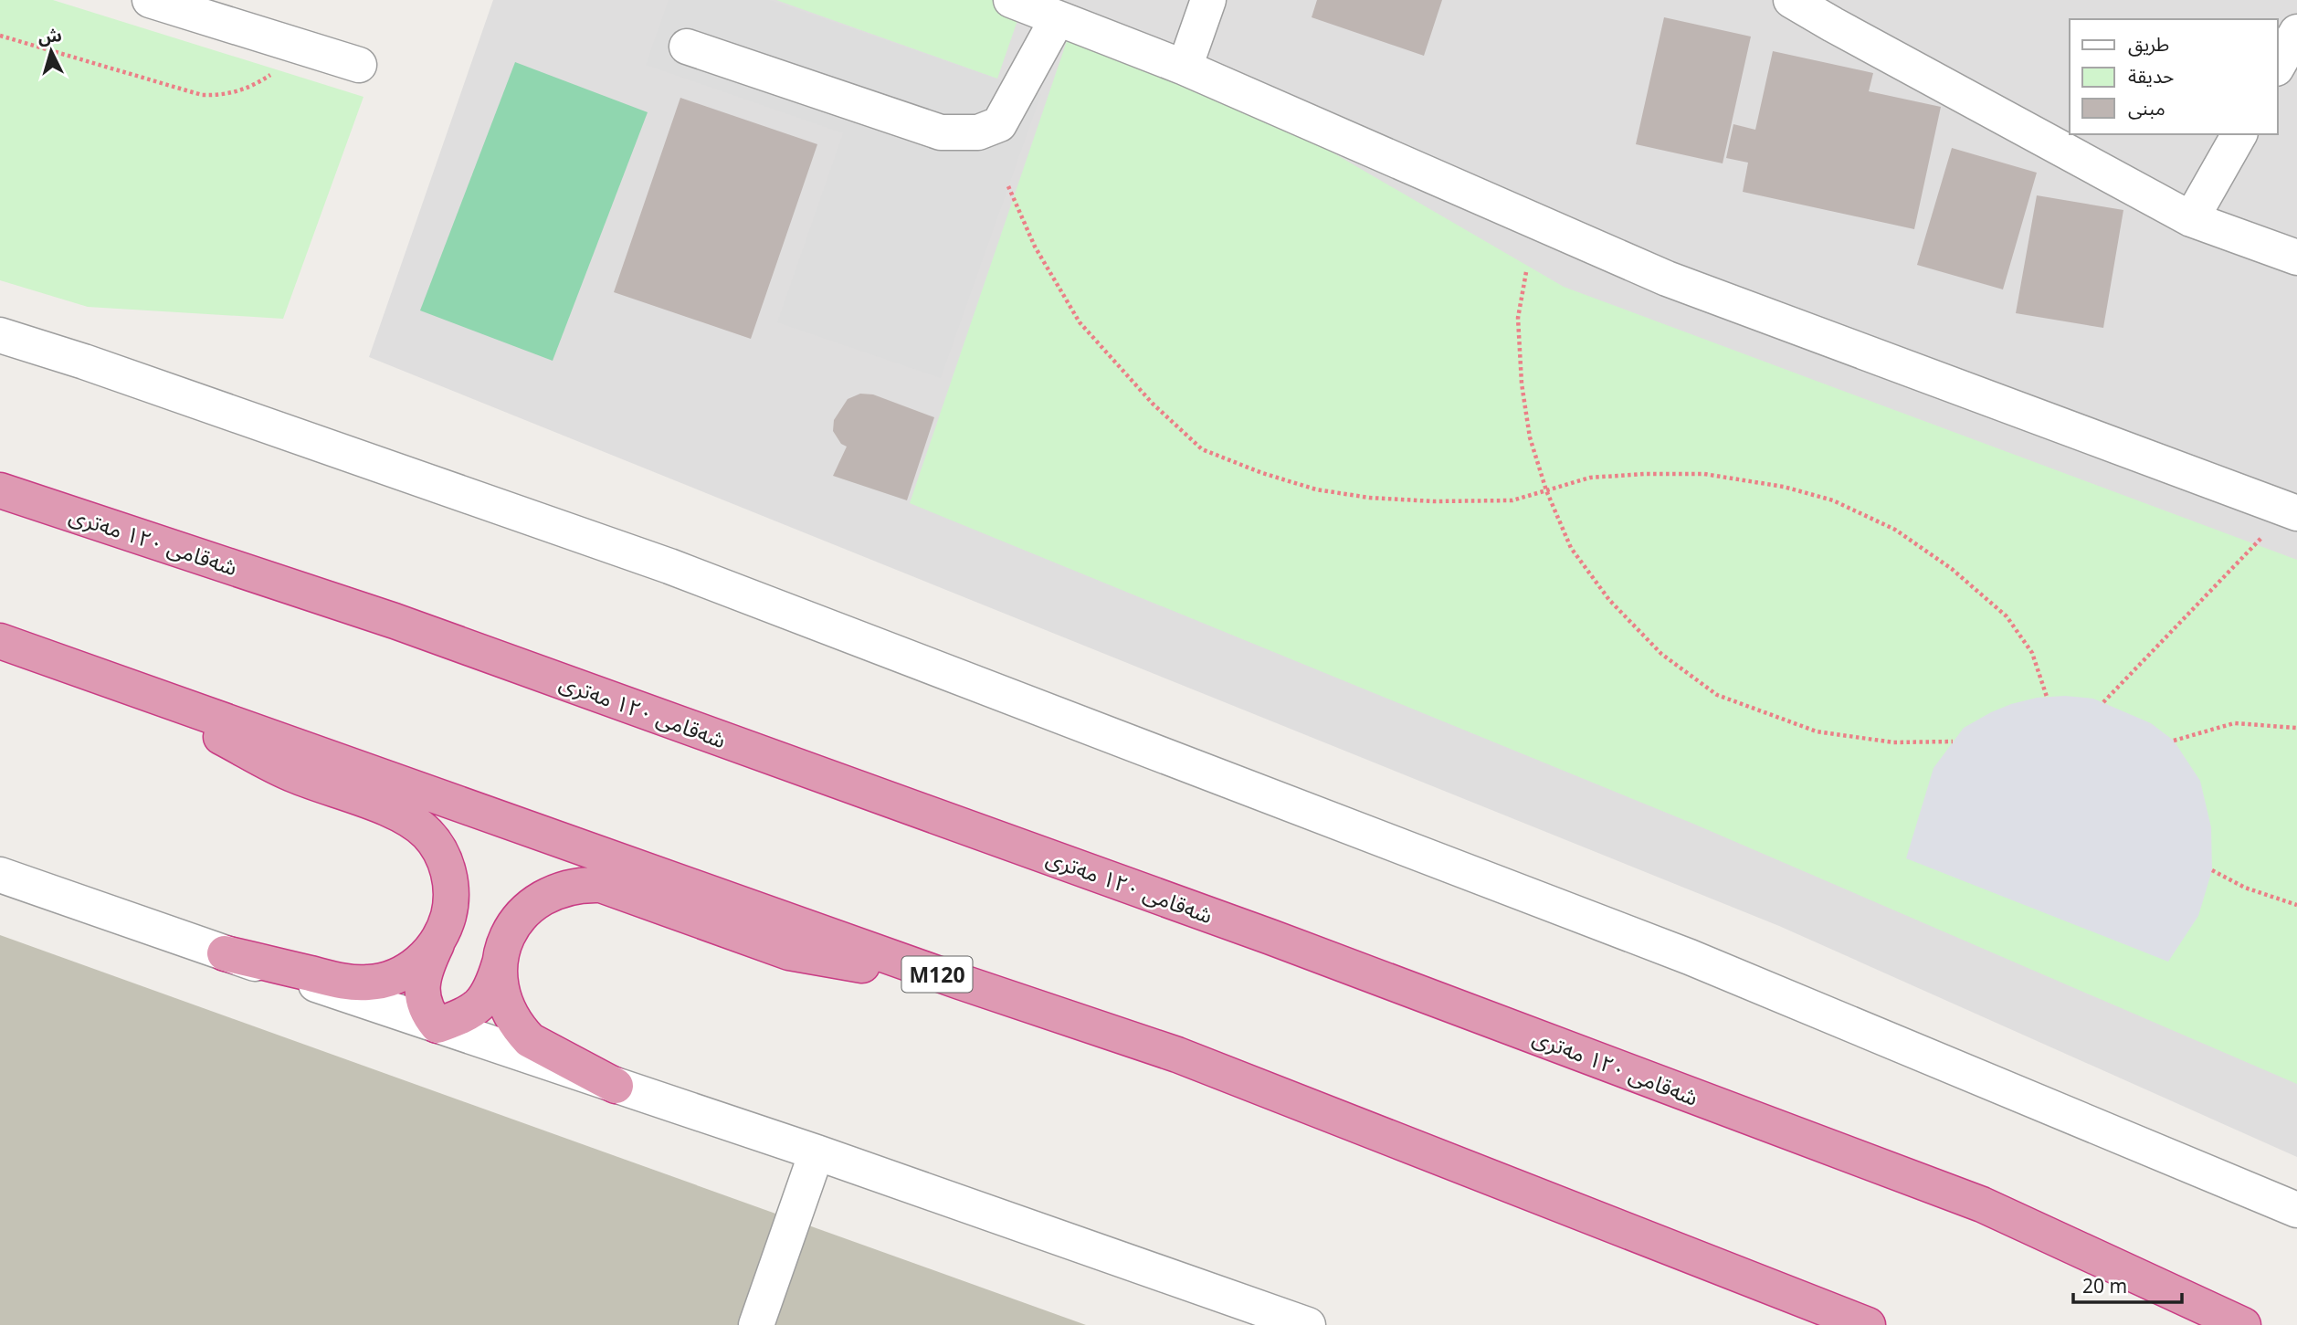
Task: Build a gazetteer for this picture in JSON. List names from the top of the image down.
{
  "streets": {
    "highway": ["شەقامی ١٢٠ مەتری", "M120"]
  },
  "legend": ["طريق", "حديقة", "مبنى"],
  "scale_bar": "20 m",
  "north": "top"
}
